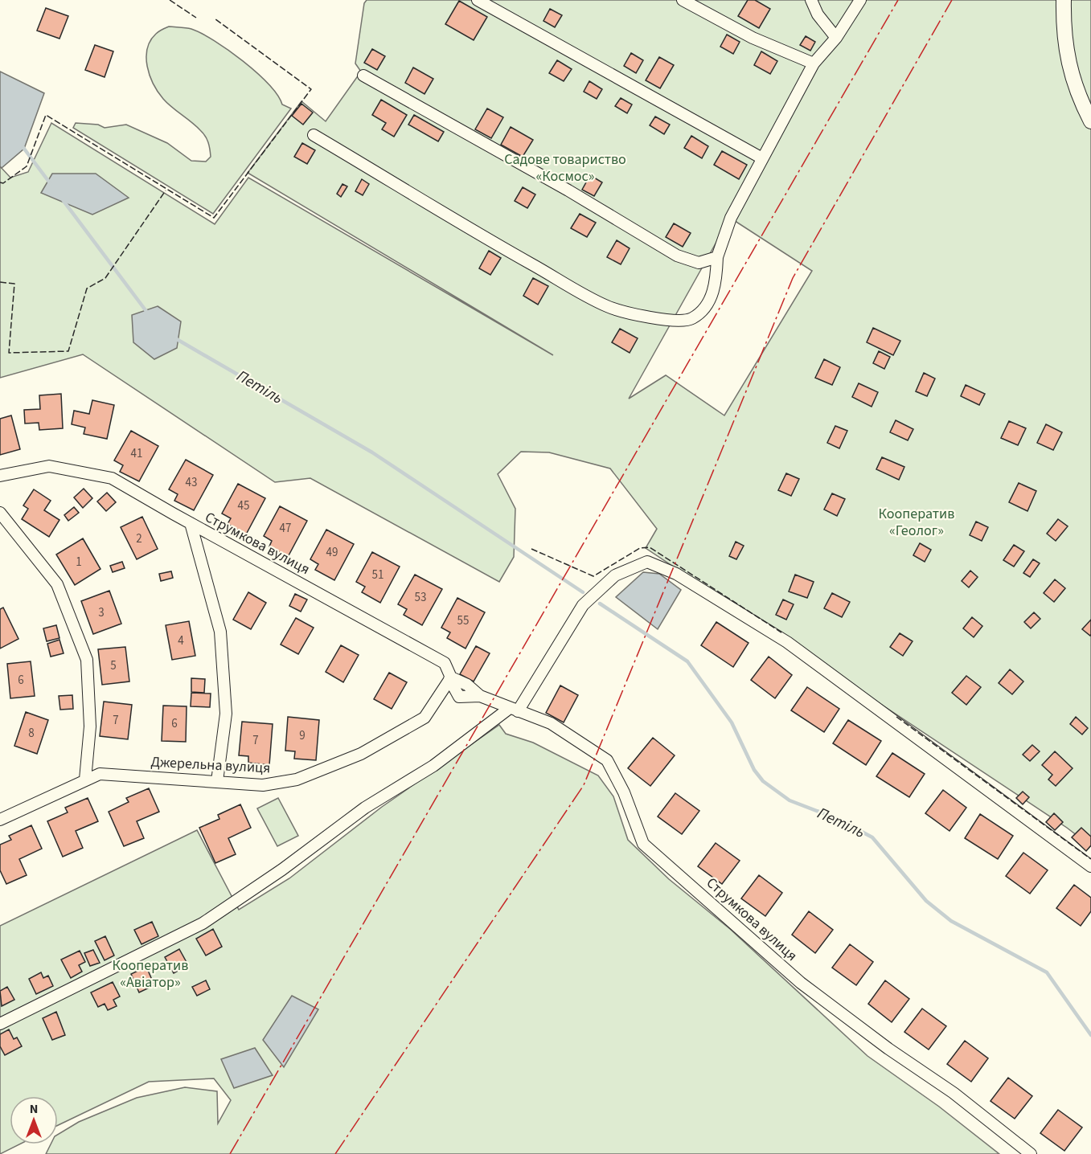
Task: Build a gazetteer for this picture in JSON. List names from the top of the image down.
{
  "streets": {
    "street": ["Струмкова вулиця", "Джерельна вулиця"]
  },
  "crossings": [
    ["Струмкова вулиця", "Джерельна вулиця"]
  ],
  "water": ["Петіль"],
  "parks": ["Садове товариство «Космос»", "Кооператив «Геолог»", "Кооператив «Авіатор»"],
  "house_numbers": [
    "41",
    "43",
    "45",
    "47",
    "2",
    "49",
    "1",
    "51",
    "53",
    "3",
    "55",
    "4",
    "5",
    "6",
    "7",
    "6",
    "8",
    "9",
    "7"
  ],
  "north": "top"
}
